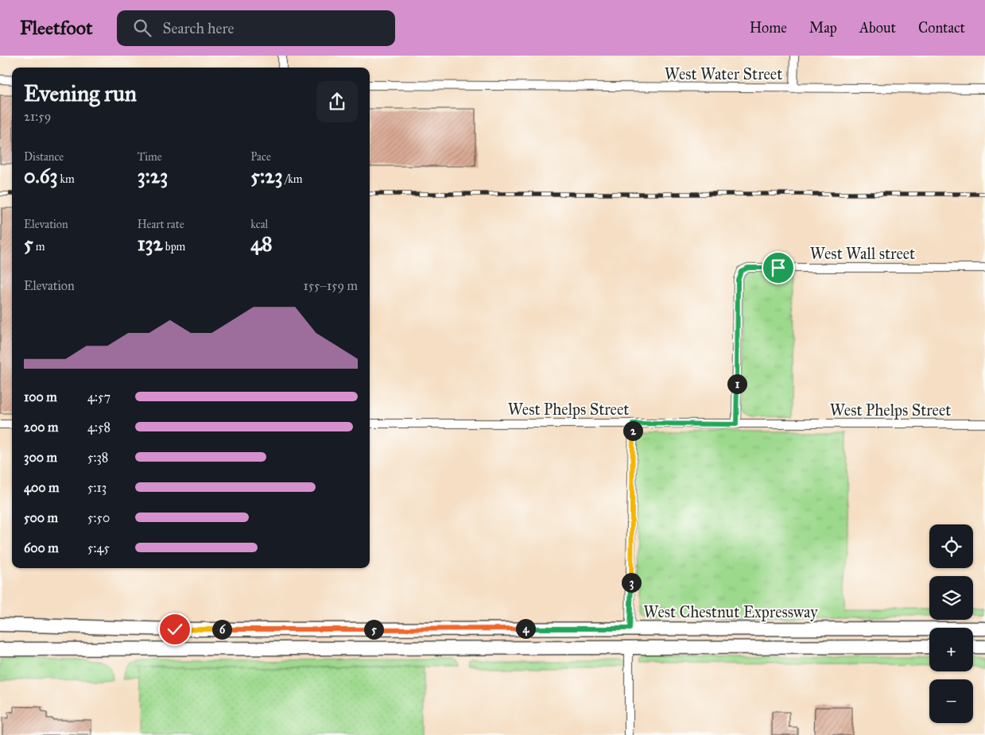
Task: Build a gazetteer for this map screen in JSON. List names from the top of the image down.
{
  "streets": {
    "main road": ["West Chestnut Expressway"],
    "street": ["West Water Street", "West Wall street", "West Phelps Street"]
  },
  "crossings": [
    ["West Wall street", "West Phelps Street"]
  ],
  "page": {
    "header": "Fleetfoot",
    "search": "Search here",
    "nav": [
      "Home",
      "Map",
      "About",
      "Contact"
    ],
    "heading": ["Evening run", "21:59"],
    "stats": [
      ["Distance", "0.63 km"],
      ["Time", "3:23"],
      ["Pace", "5:23 /km"],
      ["Elevation", "5 m"],
      ["Heart rate", "132 bpm"],
      ["kcal", "48"]
    ],
    "chart": ["Elevation", "155–159 m"],
    "pins": [
      "1",
      "2",
      "3",
      "4",
      "5",
      "6"
    ],
    "list": [
      {
        "name": "100 m",
        "note": "4:57"
      },
      {
        "name": "200 m",
        "note": "4:58"
      },
      {
        "name": "300 m",
        "note": "5:38"
      },
      {
        "name": "400 m",
        "note": "5:13"
      },
      {
        "name": "500 m",
        "note": "5:50"
      },
      {
        "name": "600 m",
        "note": "5:45"
      }
    ],
    "map_buttons": ["+", "−"]
  }
}
